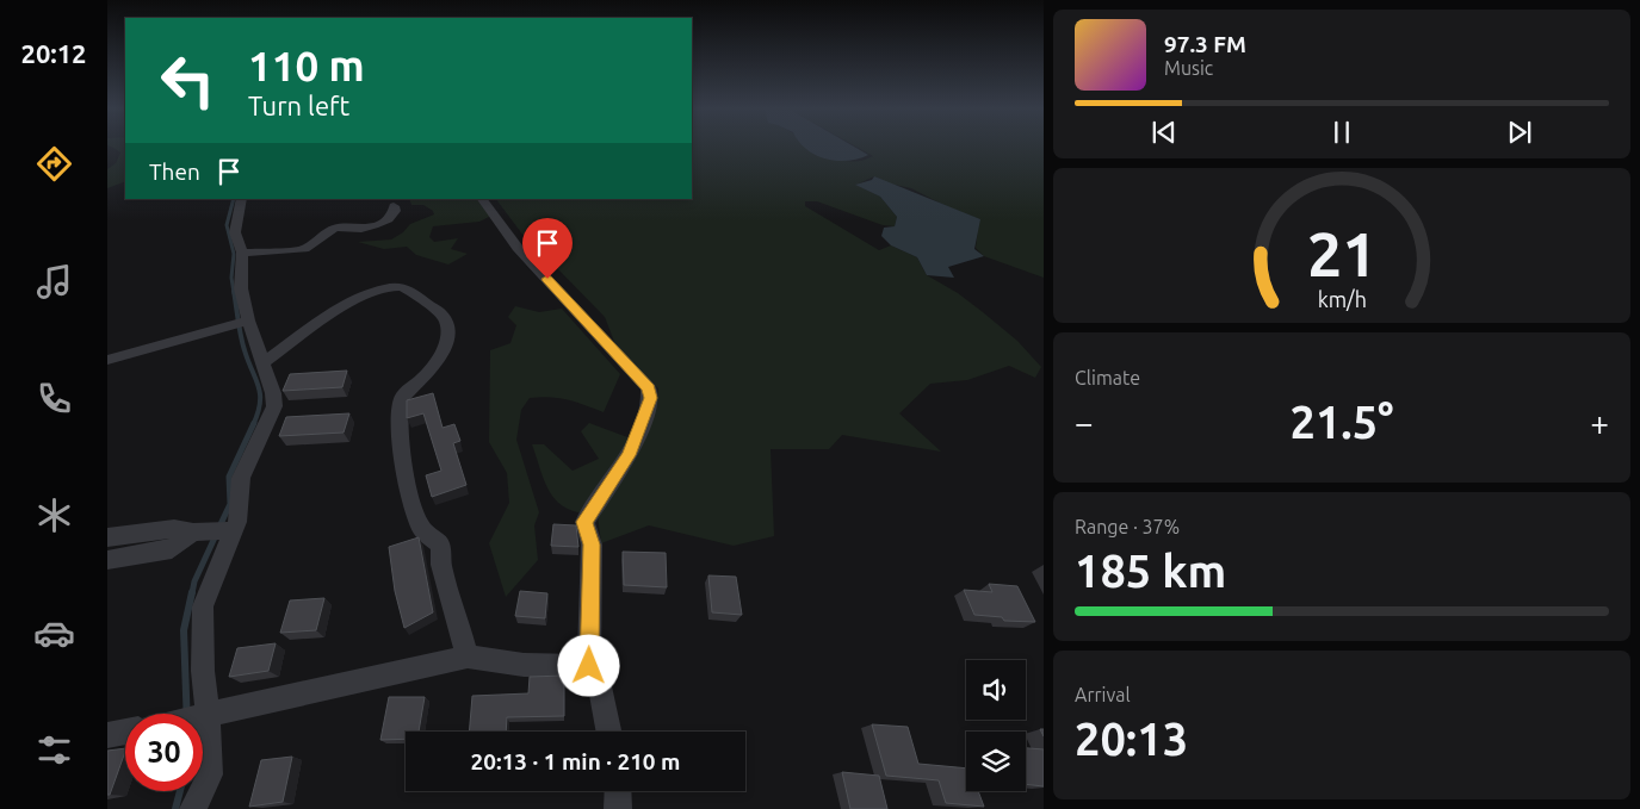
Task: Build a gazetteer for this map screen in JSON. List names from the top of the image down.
{
  "page": {
    "tabs": "20:12",
    "turn": ["110 m", "Turn left"],
    "song": ["97.3 FM", "Music"],
    "then": "Then",
    "tile": [
      "Climate",
      ["Range · 37%", "185 km"],
      ["Arrival", "20:13"]
    ],
    "heat": ["−", "21.5°", "+"],
    "limit": "30",
    "trip": "20:13 · 1 min · 210 m",
    "gauge": ["21", "km/h"]
  }
}
